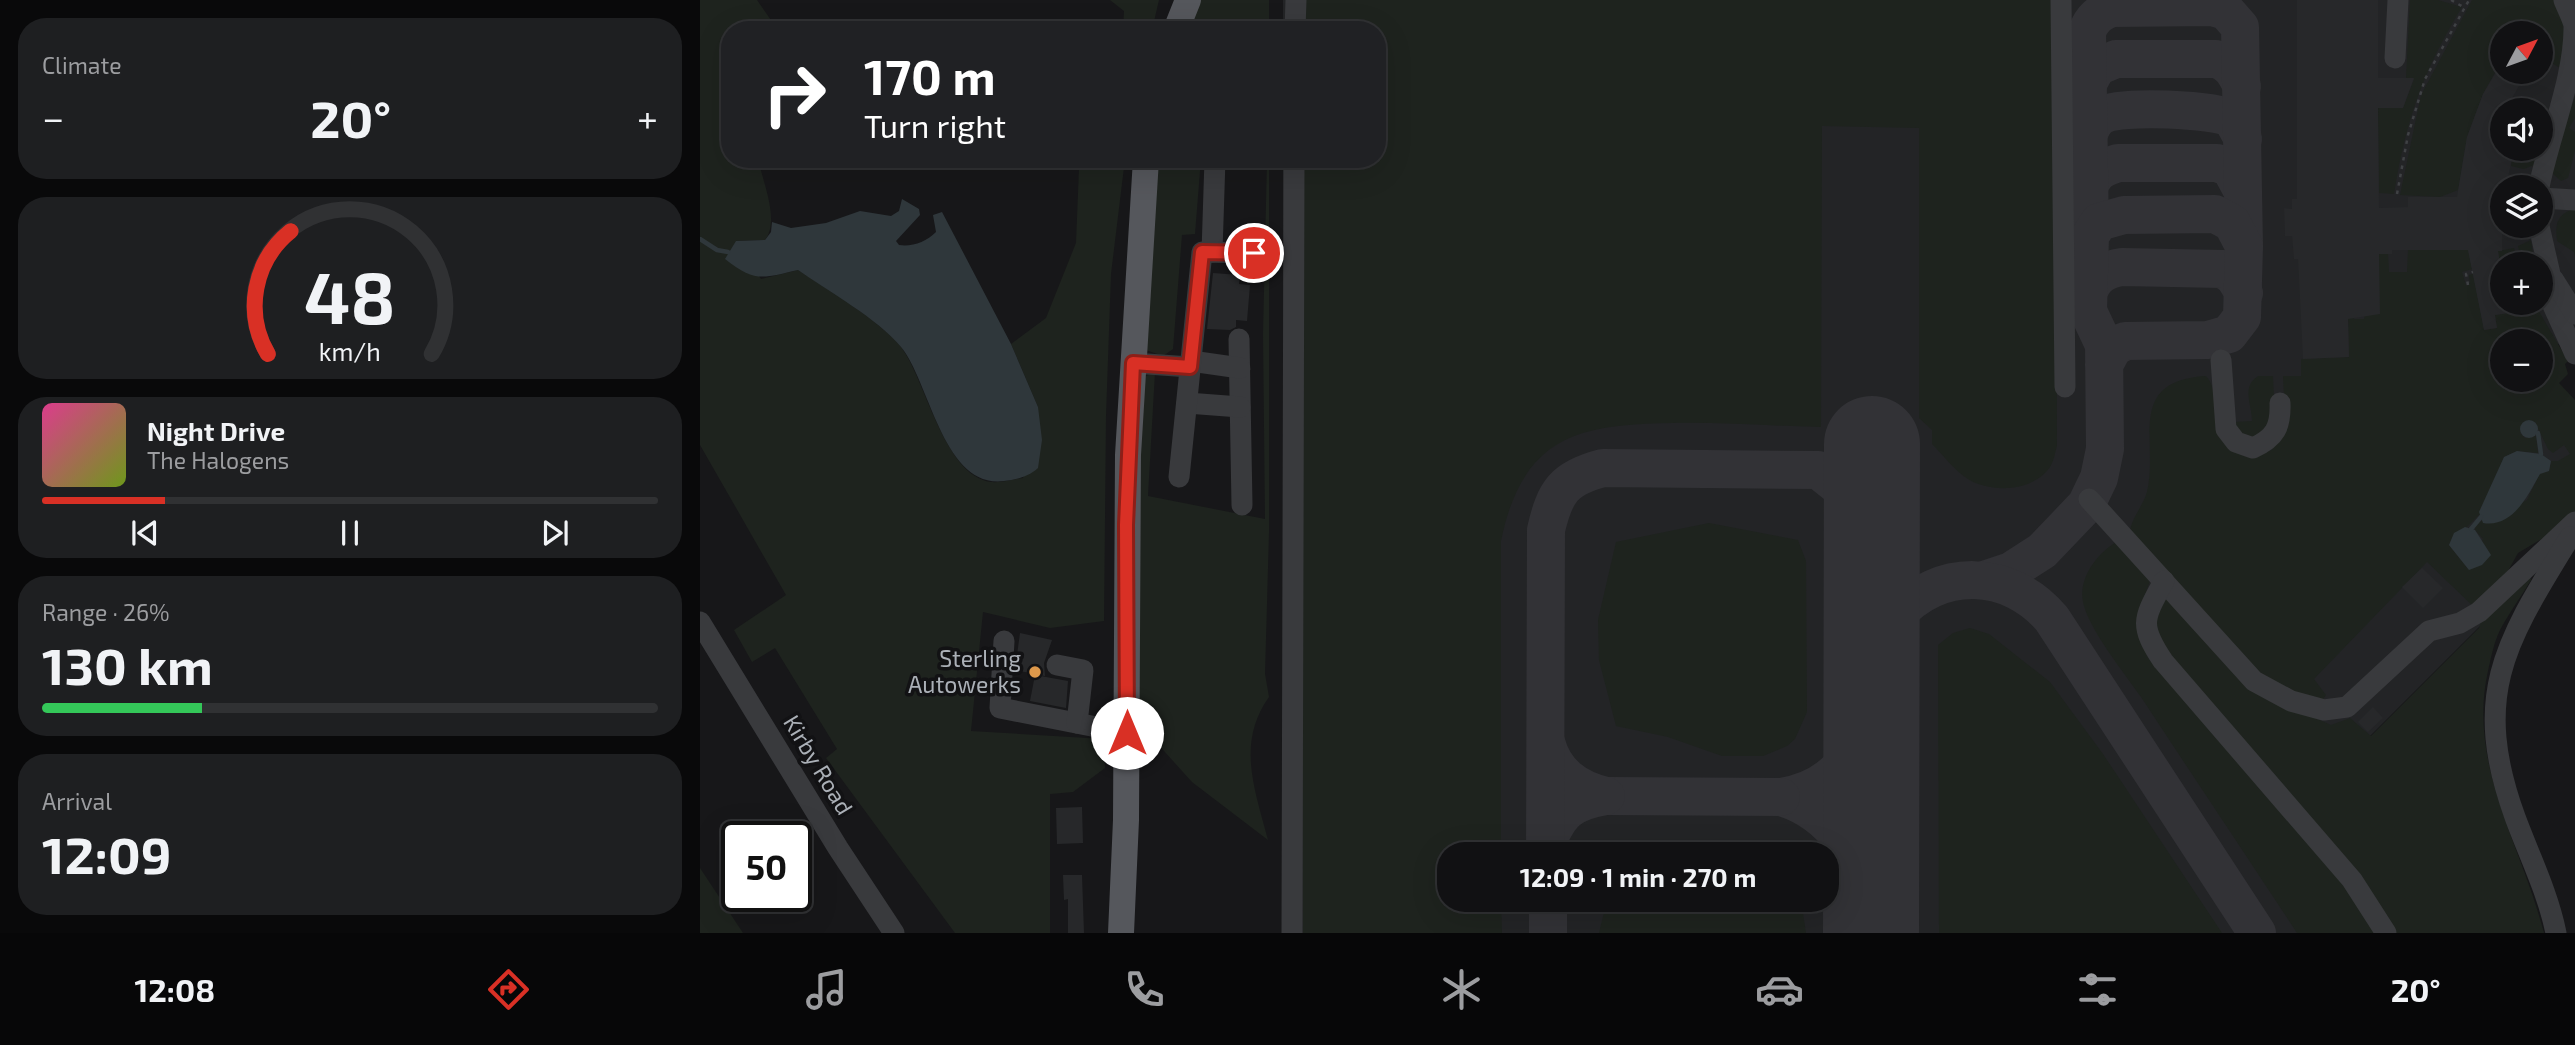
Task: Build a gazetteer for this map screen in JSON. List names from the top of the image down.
{
  "streets": {
    "street": ["Kirby Road"]
  },
  "places": ["Sterling Autowerks"],
  "north": "top right",
  "page": {
    "tile": [
      "Climate",
      ["Range · 26%", "130 km"],
      ["Arrival", "12:09"]
    ],
    "map_buttons": ["+", "−"],
    "turn": ["170 m", "Turn right"],
    "heat": ["−", "20°", "+"],
    "song": ["Night Drive", "The Halogens"],
    "limit": "50",
    "trip": "12:09 · 1 min · 270 m",
    "tabs": ["12:08", "20°"],
    "gauge": ["48", "km/h"]
  }
}
